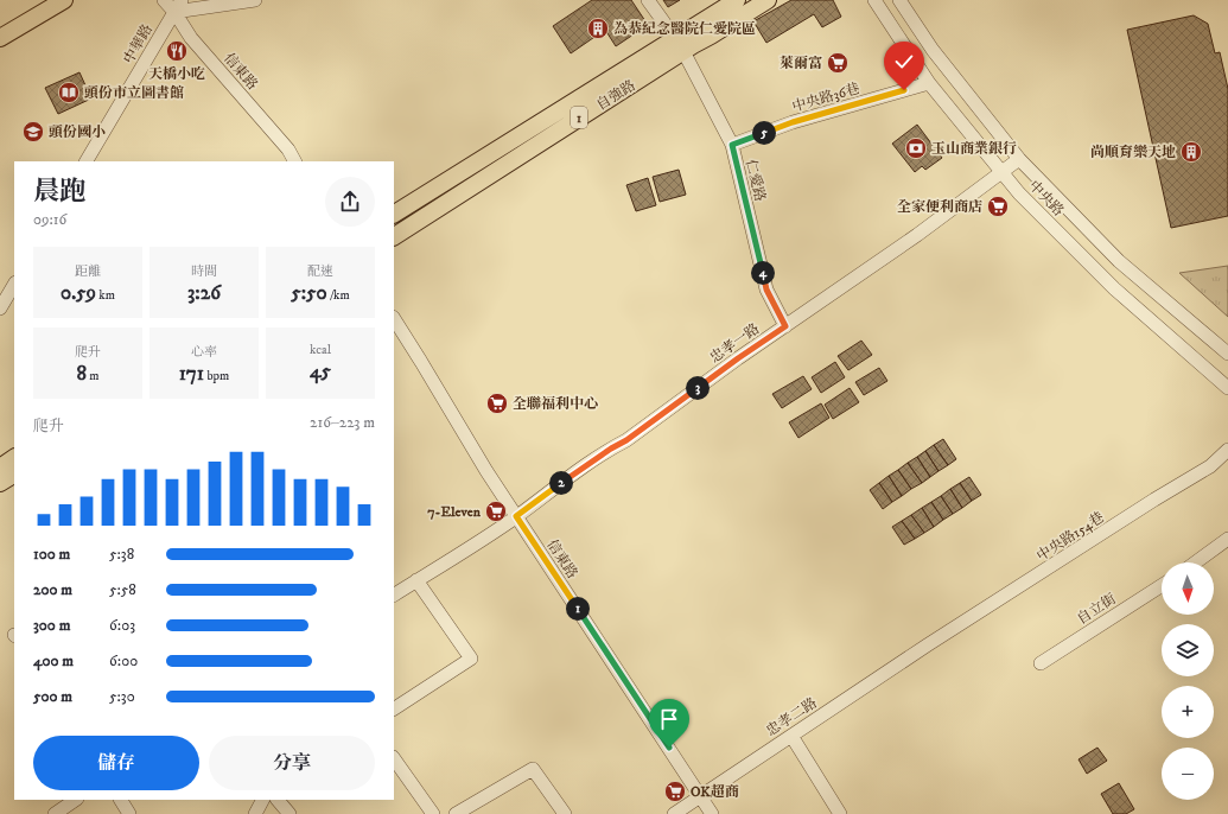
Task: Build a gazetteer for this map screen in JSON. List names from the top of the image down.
{
  "streets": {
    "main road": ["自強路", "1"],
    "street": [
      "中華路",
      "信東路",
      "中央路36巷",
      "仁愛路",
      "中央路",
      "忠孝一路",
      "中央路154巷",
      "自立街",
      "忠孝二路"
    ]
  },
  "crossings": [
    ["中華路", "信東路"],
    ["信東路", "忠孝一路"],
    ["信東路", "忠孝二路"],
    ["自強路", "仁愛路"],
    ["中央路36巷", "仁愛路"],
    ["中央路36巷", "中央路"],
    ["仁愛路", "忠孝一路"],
    ["中央路", "忠孝一路"],
    ["中央路154巷", "忠孝二路"]
  ],
  "places": {
    "building": ["為恭紀念醫院仁愛院區", "尚順育樂天地"],
    "restaurant": ["天橋小吃"],
    "supermarket": [
      "萊爾富",
      "全家便利商店",
      "全聯福利中心",
      "7-Eleven",
      "OK超商"
    ],
    "library": ["頭份市立圖書館"],
    "school or university": ["頭份國小"],
    "bank": ["玉山商業銀行"]
  },
  "north": "bottom",
  "page": {
    "pins": [
      "5",
      "4",
      "3",
      "2",
      "1"
    ],
    "heading": ["晨跑", "09:16"],
    "stats": [
      ["距離", "0.59 km"],
      ["時間", "3:26"],
      ["配速", "5:50 /km"],
      ["爬升", "8 m"],
      ["心率", "171 bpm"],
      ["kcal", "45"]
    ],
    "chart": ["爬升", "216–223 m"],
    "list": [
      {
        "name": "100 m",
        "note": "5:38"
      },
      {
        "name": "200 m",
        "note": "5:58"
      },
      {
        "name": "300 m",
        "note": "6:03"
      },
      {
        "name": "400 m",
        "note": "6:00"
      },
      {
        "name": "500 m",
        "note": "5:30"
      }
    ],
    "map_buttons": ["+", "−"],
    "buttons": ["儲存", "分享"]
  }
}
